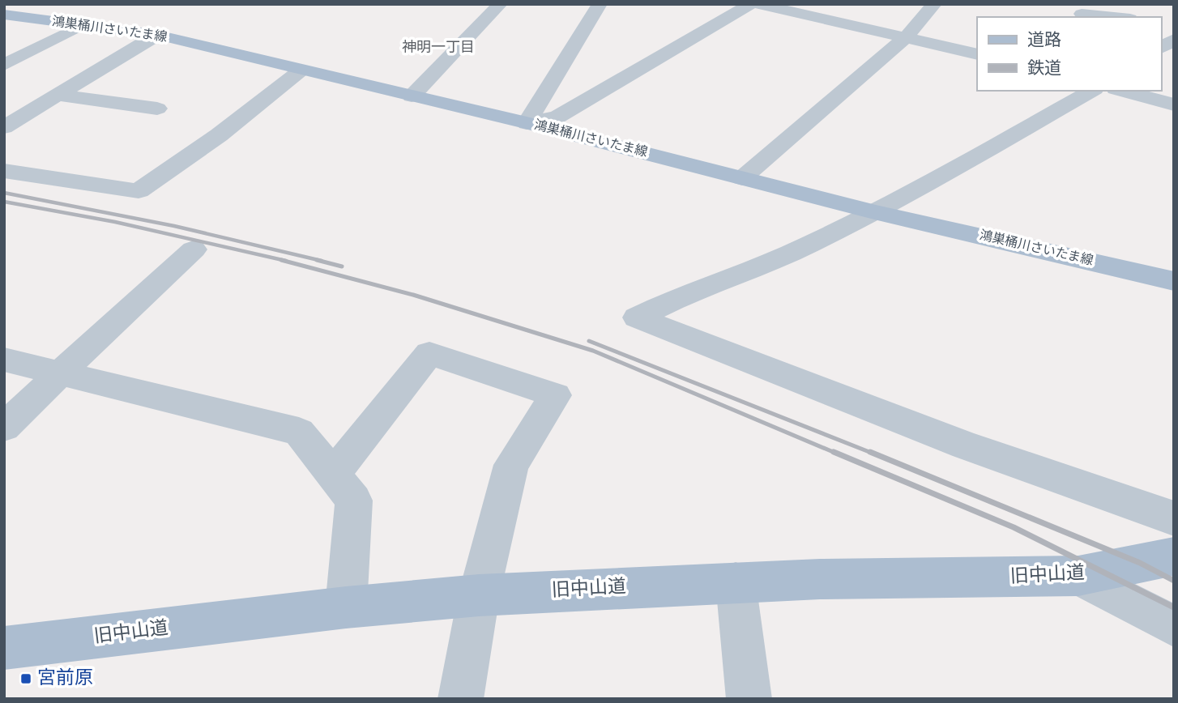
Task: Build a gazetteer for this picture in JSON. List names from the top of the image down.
{
  "streets": {
    "main road": ["鴻巣桶川さいたま線", "旧中山道"]
  },
  "districts": ["神明一丁目"],
  "places": {
    "transit": ["宮前原"]
  },
  "legend": ["道路", "鉄道"]
}
